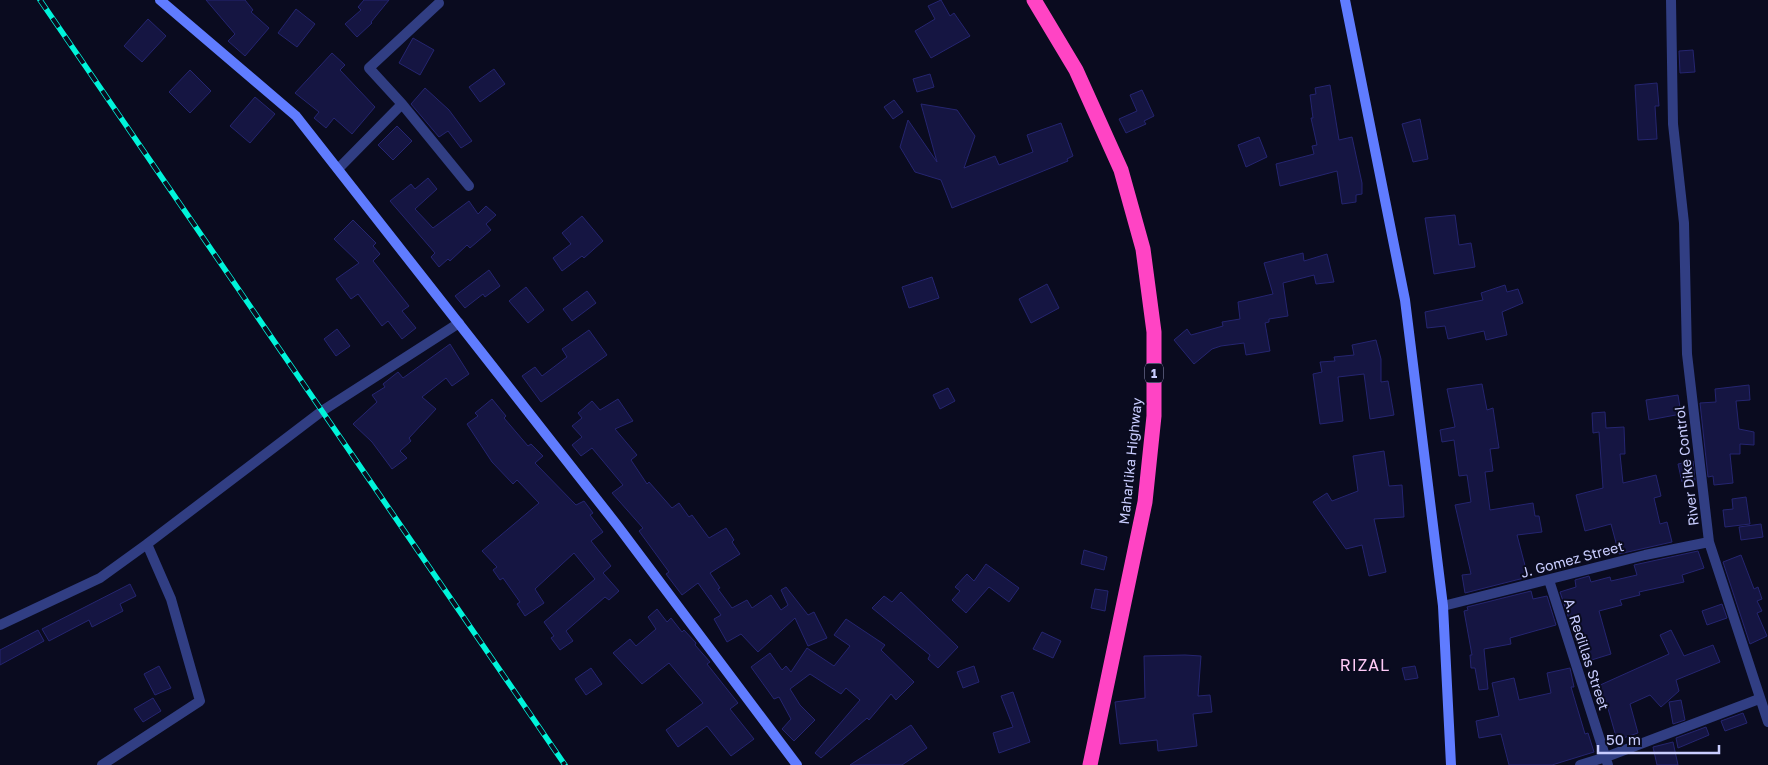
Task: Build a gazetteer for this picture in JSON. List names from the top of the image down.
{
  "streets": {
    "highway": ["1", "Maharlika Highway"],
    "street": ["River Dike Control", "J. Gomez Street", "A. Redillas Street"]
  },
  "crossings": [
    ["River Dike Control", "J. Gomez Street"],
    ["J. Gomez Street", "A. Redillas Street"]
  ],
  "districts": ["RIZAL"],
  "scale_bar": "50 m"
}
